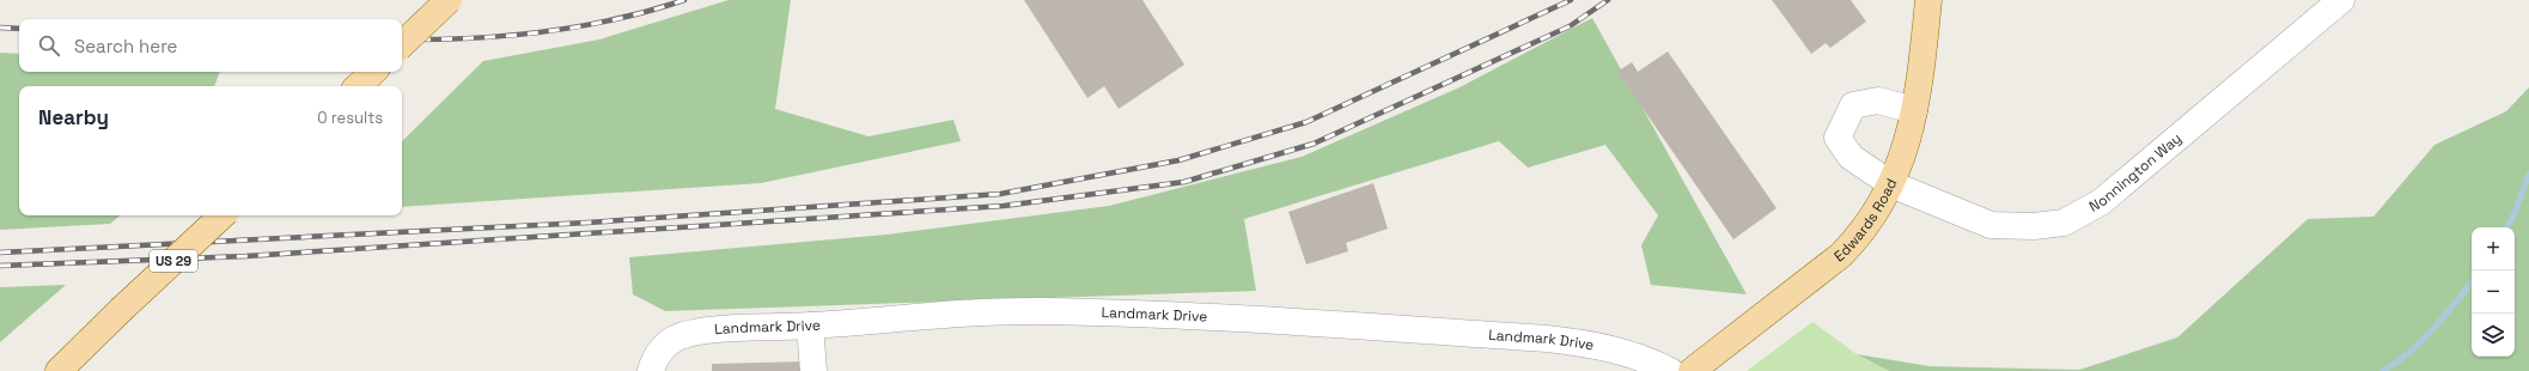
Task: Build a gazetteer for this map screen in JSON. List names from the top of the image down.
{
  "streets": {
    "main road": ["Edwards Road", "US 29"],
    "street": ["Nonnington Way", "Landmark Drive"]
  },
  "crossings": [
    ["Nonnington Way", "Edwards Road"]
  ],
  "page": {
    "search": "Search here",
    "heading": ["Nearby", "0 results"],
    "map_buttons": ["+", "−"]
  }
}
